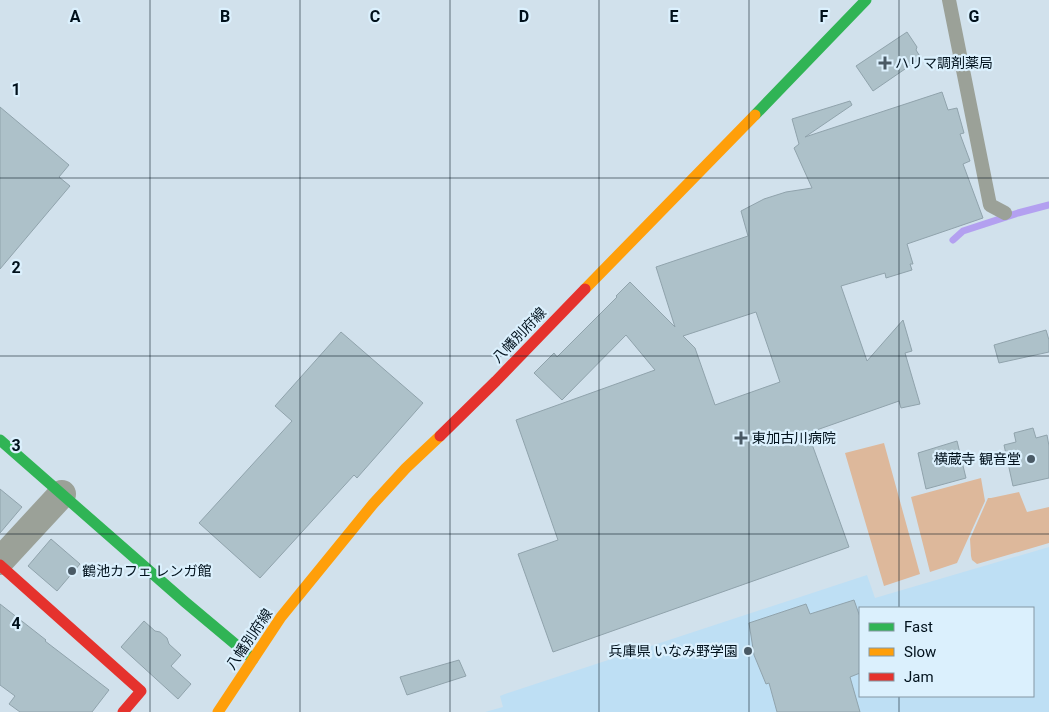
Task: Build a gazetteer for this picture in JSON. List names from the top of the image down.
{
  "streets": {
    "main road": ["八幡別府線"]
  },
  "places": {
    "health": ["ハリマ調剤薬局", "東加古川病院"],
    "other": ["横蔵寺 観音堂", "鶴池カフェ レンガ館", "兵庫県 いなみ野学園"]
  },
  "legend": ["Fast", "Slow", "Jam"],
  "grid": {
    "columns": [
      "A",
      "B",
      "C",
      "D",
      "E",
      "F",
      "G"
    ],
    "rows": [
      "1",
      "2",
      "3",
      "4"
    ]
  }
}
